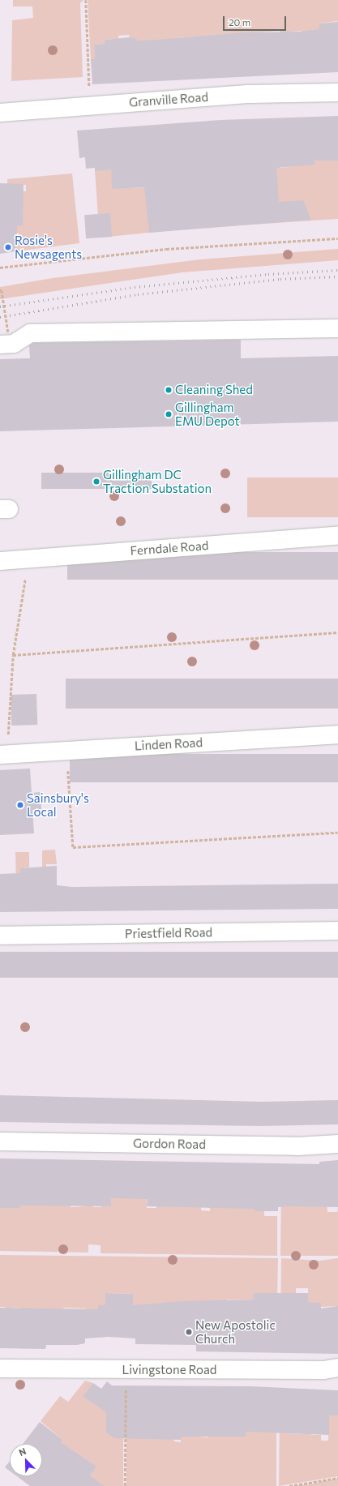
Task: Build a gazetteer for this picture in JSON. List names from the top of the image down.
{
  "streets": {
    "street": [
      "Granville Road",
      "Ferndale Road",
      "Linden Road",
      "Priestfield Road",
      "Gordon Road",
      "Livingstone Road"
    ]
  },
  "places": [
    "Rosie's Newsagents",
    "Cleaning Shed",
    "Gillingham EMU Depot",
    "Gillingham DC Traction Substation",
    "Sainsbury's Local",
    "New Apostolic Church"
  ],
  "scale_bar": "20 m",
  "north": "top left"
}
